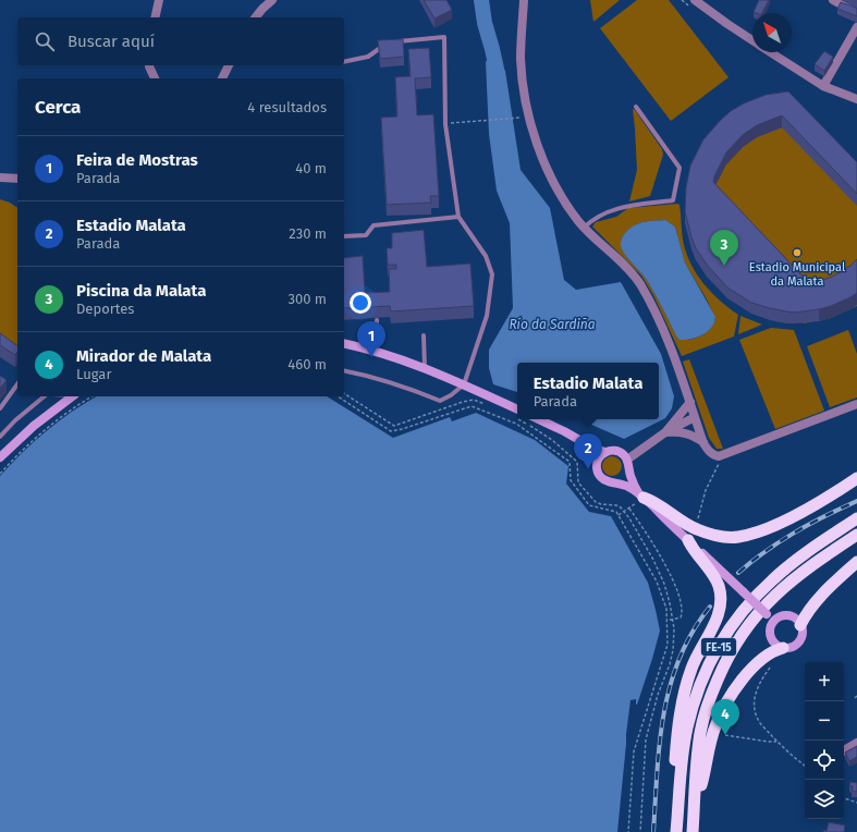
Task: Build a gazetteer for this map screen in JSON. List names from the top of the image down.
{
  "streets": {
    "highway": ["FE-15"]
  },
  "water": ["Río da Sardiña"],
  "places": ["Estadio Municipal da Malata"],
  "north": "top left",
  "page": {
    "search": "Buscar aquí",
    "heading": ["Cerca", "4 resultados"],
    "list": [
      {
        "mark": "1",
        "name": "Feira de Mostras",
        "note": "Parada",
        "value": "40 m"
      },
      {
        "mark": "2",
        "name": "Estadio Malata",
        "note": "Parada",
        "value": "230 m"
      },
      {
        "mark": "3",
        "name": "Piscina da Malata",
        "note": "Deportes",
        "value": "300 m"
      },
      {
        "mark": "4",
        "name": "Mirador de Malata",
        "note": "Lugar",
        "value": "460 m"
      }
    ],
    "pins": [
      "3",
      "1",
      "2",
      "4"
    ],
    "popup": ["Estadio Malata", "Parada"],
    "map_buttons": ["+", "−"]
  }
}
